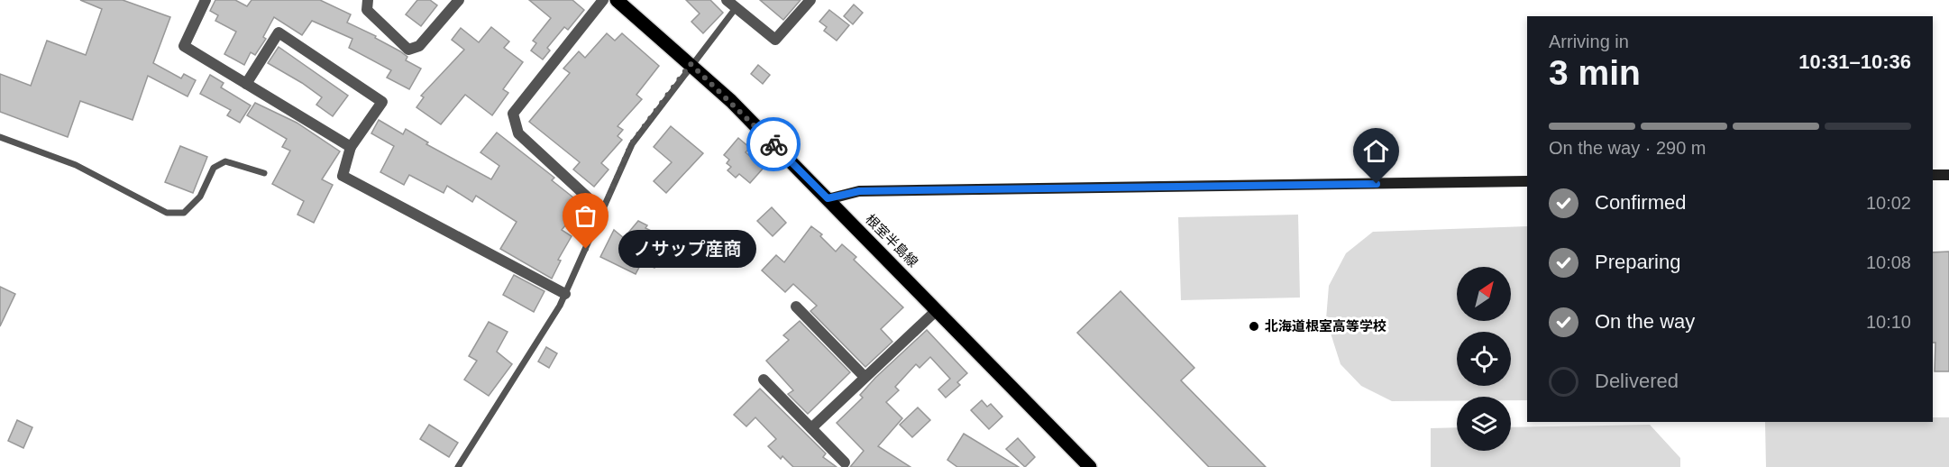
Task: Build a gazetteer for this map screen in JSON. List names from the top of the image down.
{
  "streets": {
    "main road": ["根室半島線"]
  },
  "places": ["ノサップ産商", "北海道根室高等学校"],
  "north": "top right",
  "page": {
    "heading": ["3 min", "Arriving in", "10:31–10:36"],
    "bar": "On the way · 290 m",
    "list": [
      ["Confirmed", "10:02"],
      ["Preparing", "10:08"],
      ["On the way", "10:10"],
      "Delivered"
    ],
    "bubble": "ノサップ産商"
  }
}
